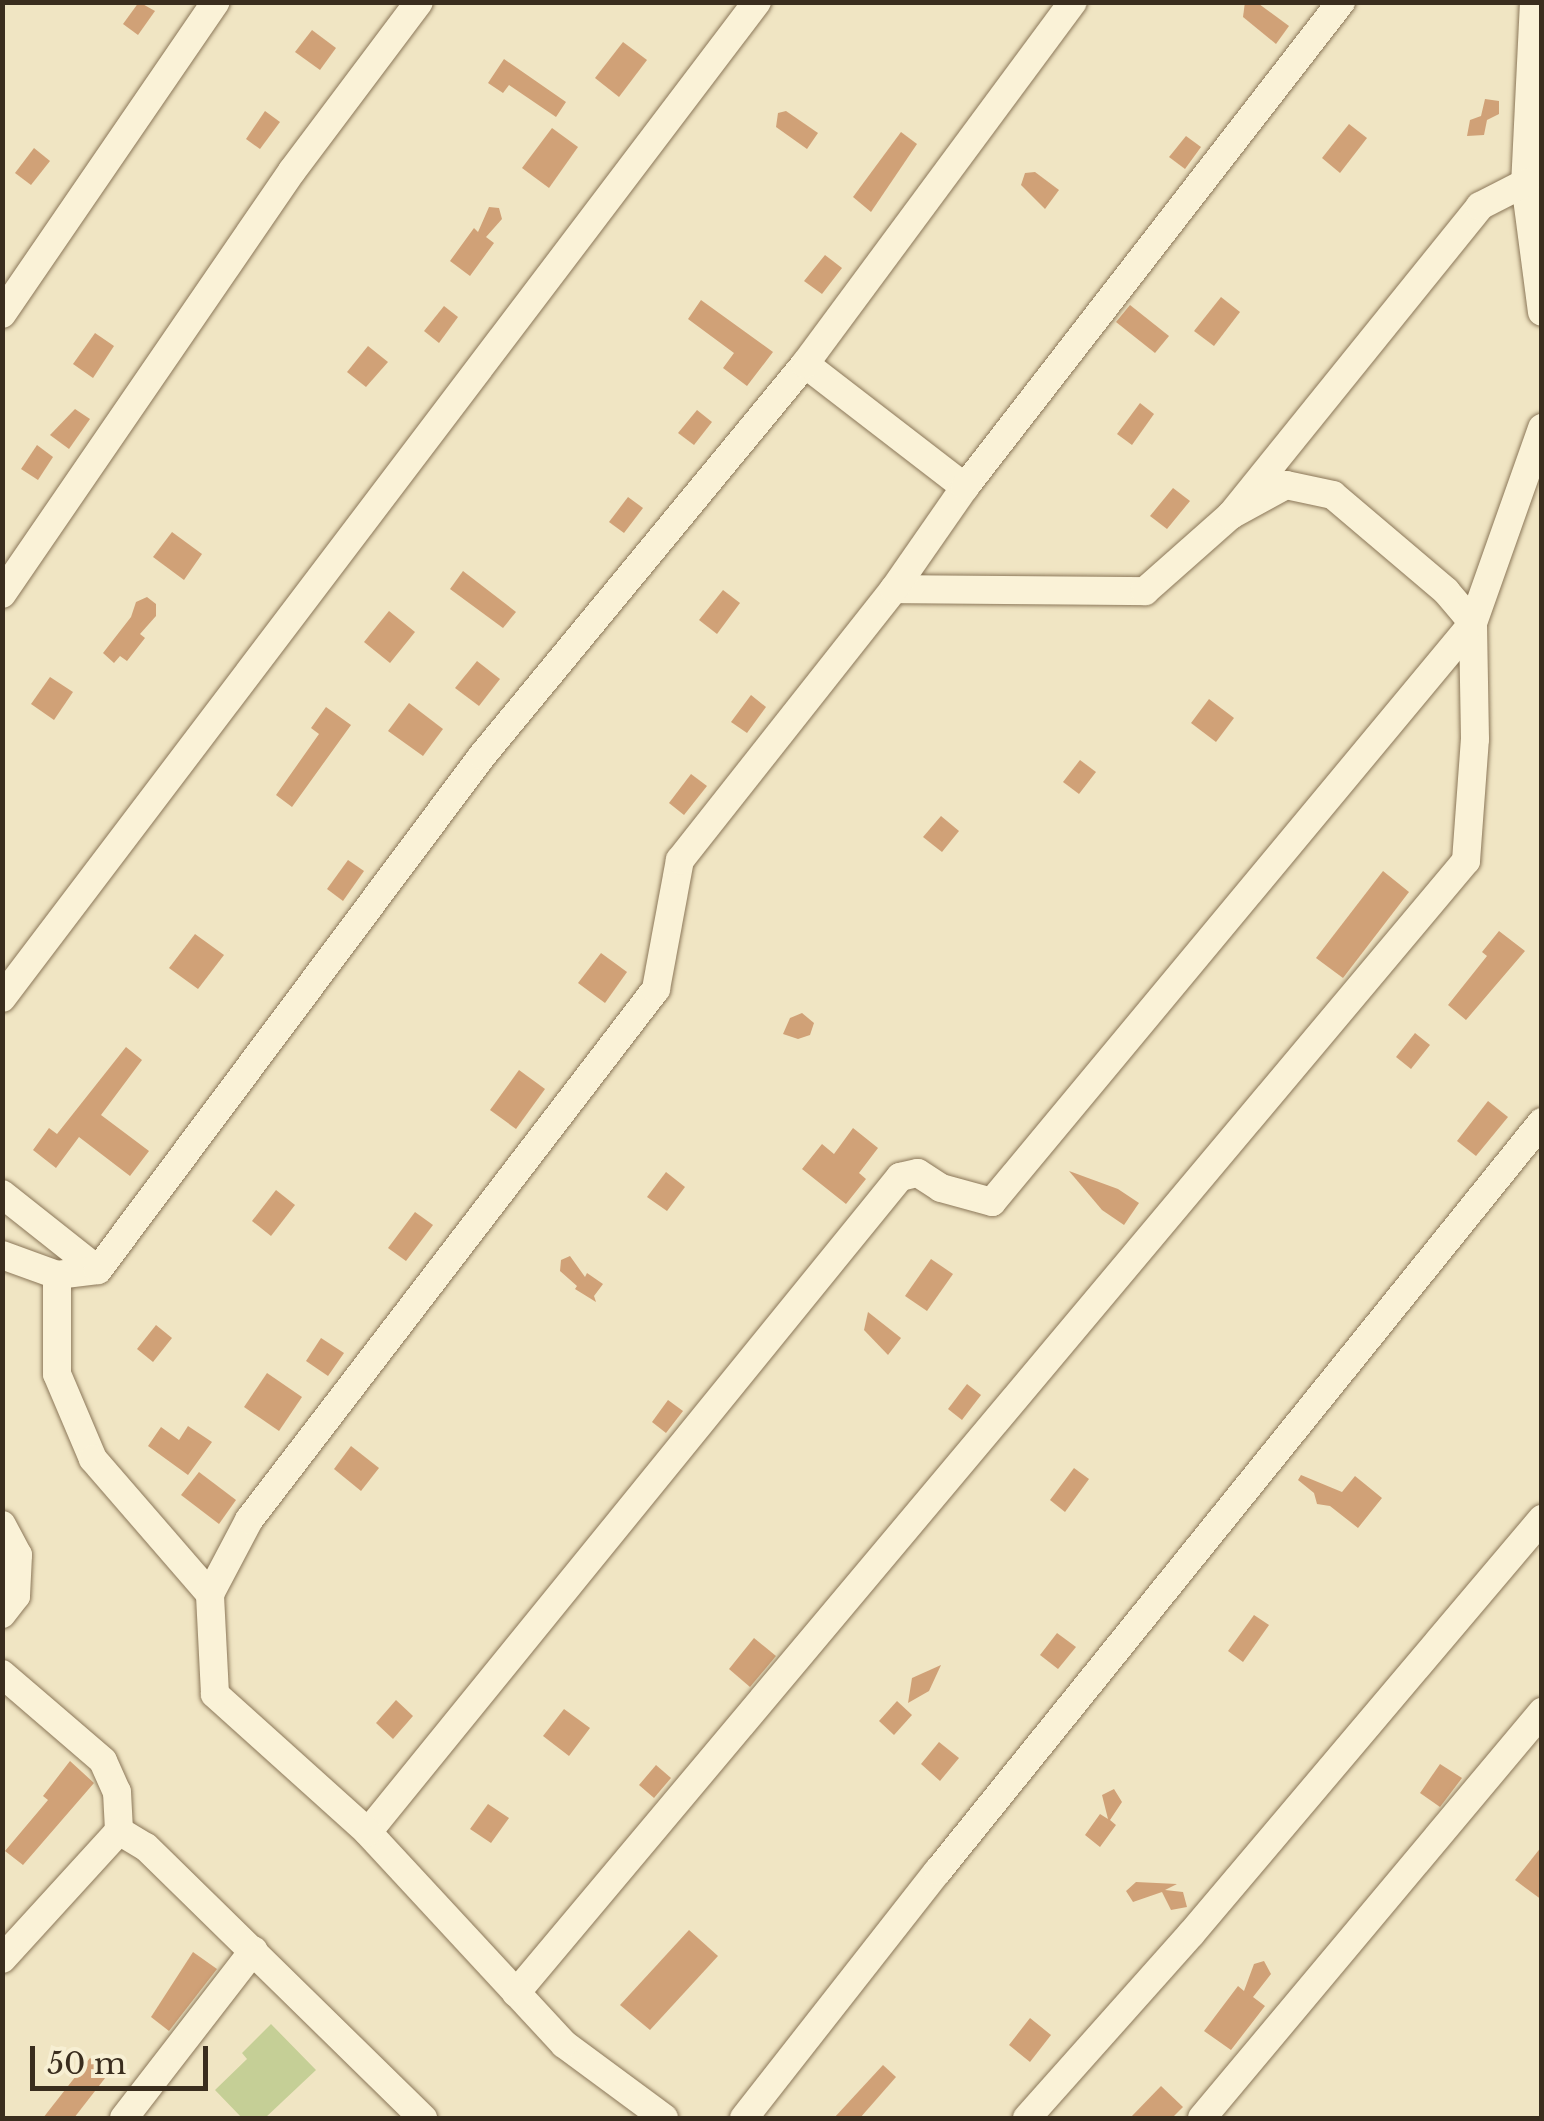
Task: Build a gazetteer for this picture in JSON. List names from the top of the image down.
{
  "scale_bar": "50 m"
}
